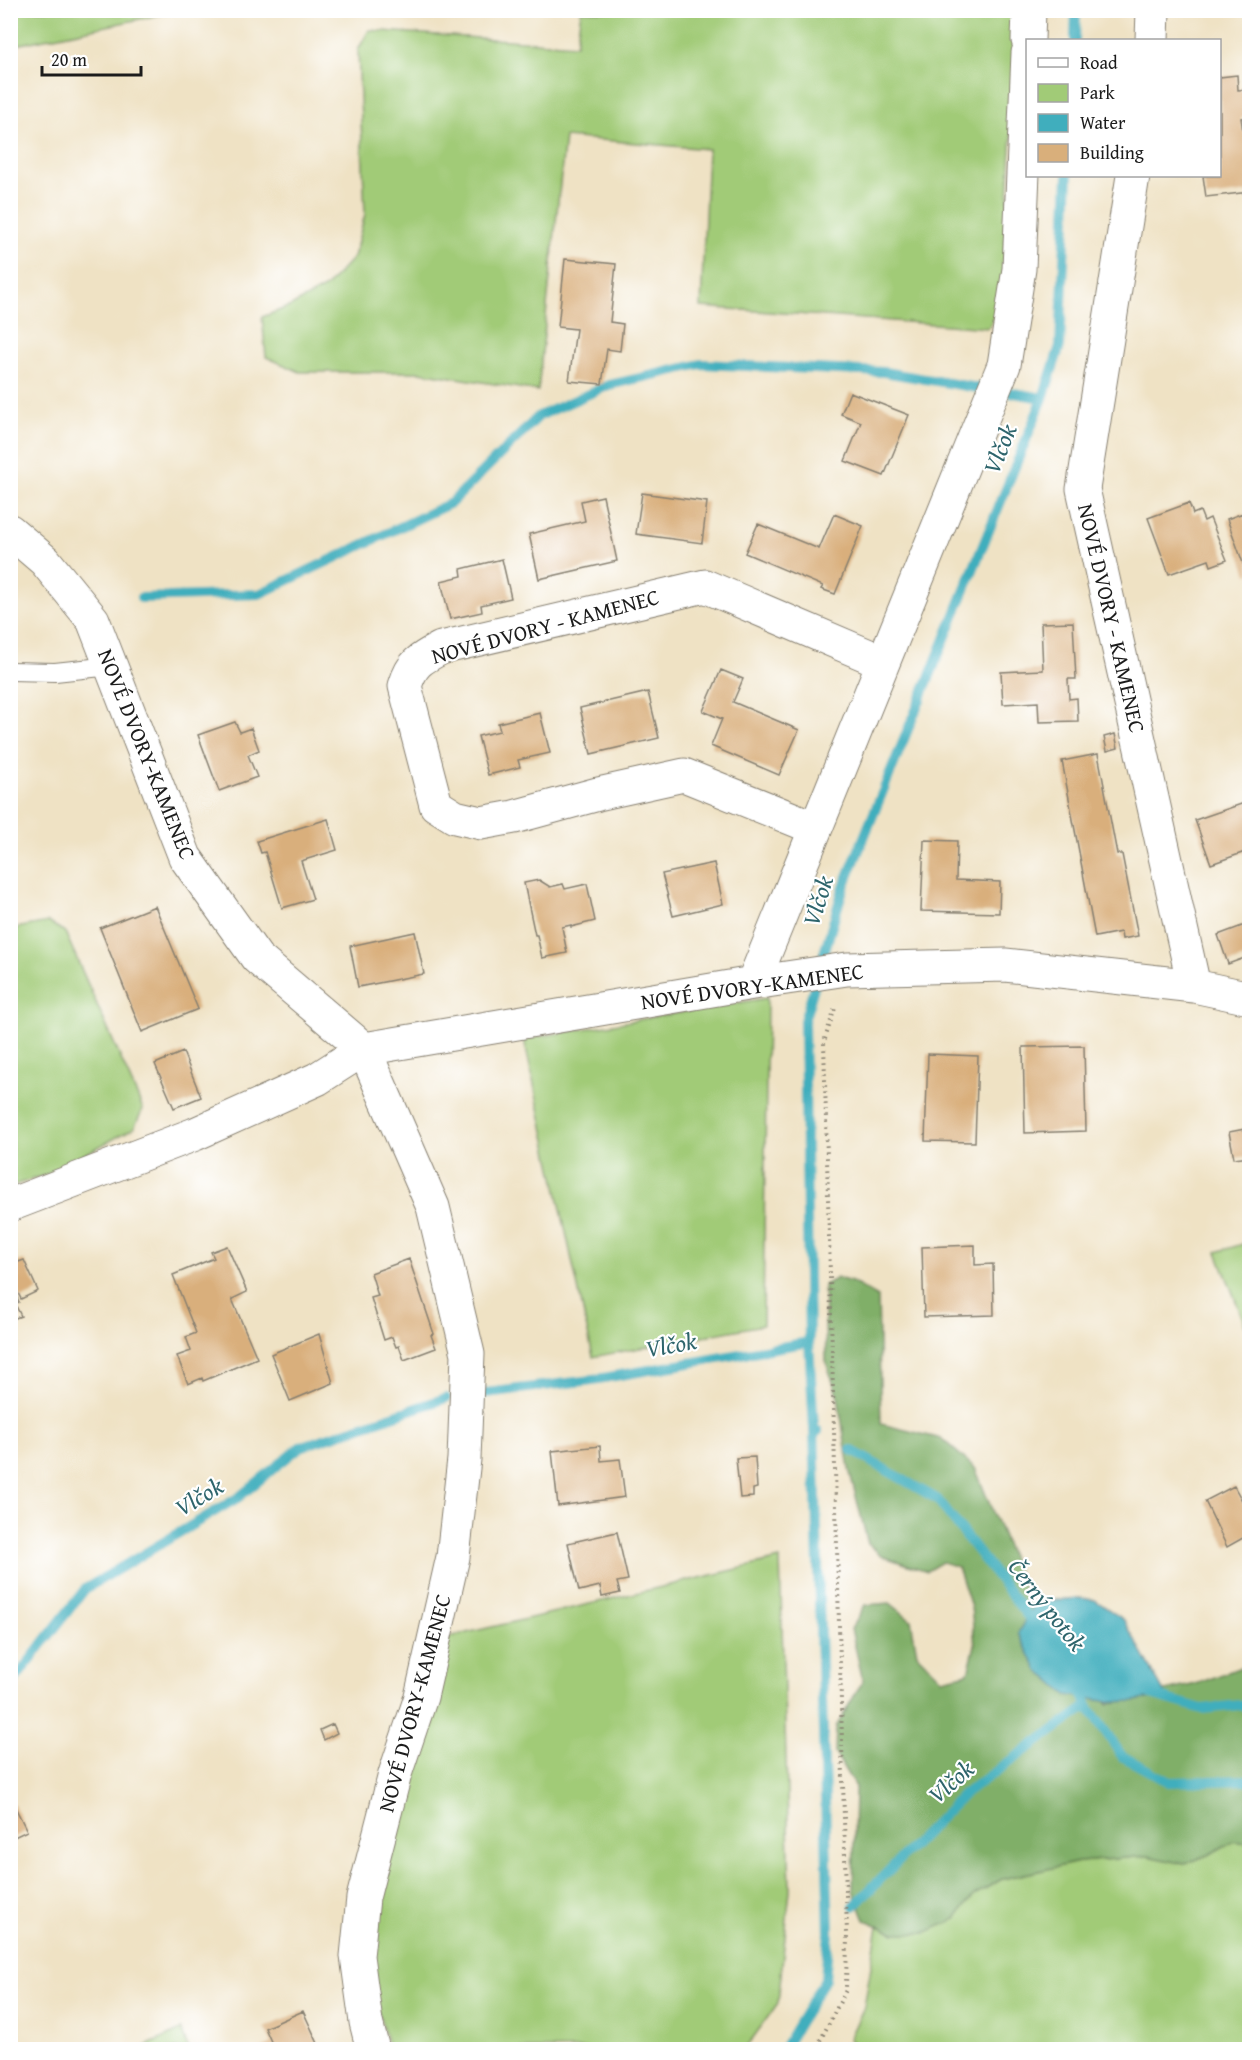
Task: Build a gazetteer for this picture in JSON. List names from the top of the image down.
{
  "streets": {
    "street": ["NOVÉ DVORY - KAMENEC", "NOVÉ DVORY-KAMENEC"]
  },
  "crossings": [
    ["NOVÉ DVORY - KAMENEC", "NOVÉ DVORY-KAMENEC"]
  ],
  "water": ["Vlčok", "Černý potok"],
  "legend": [
    "Road",
    "Park",
    "Water",
    "Building"
  ],
  "scale_bar": "20 m"
}
